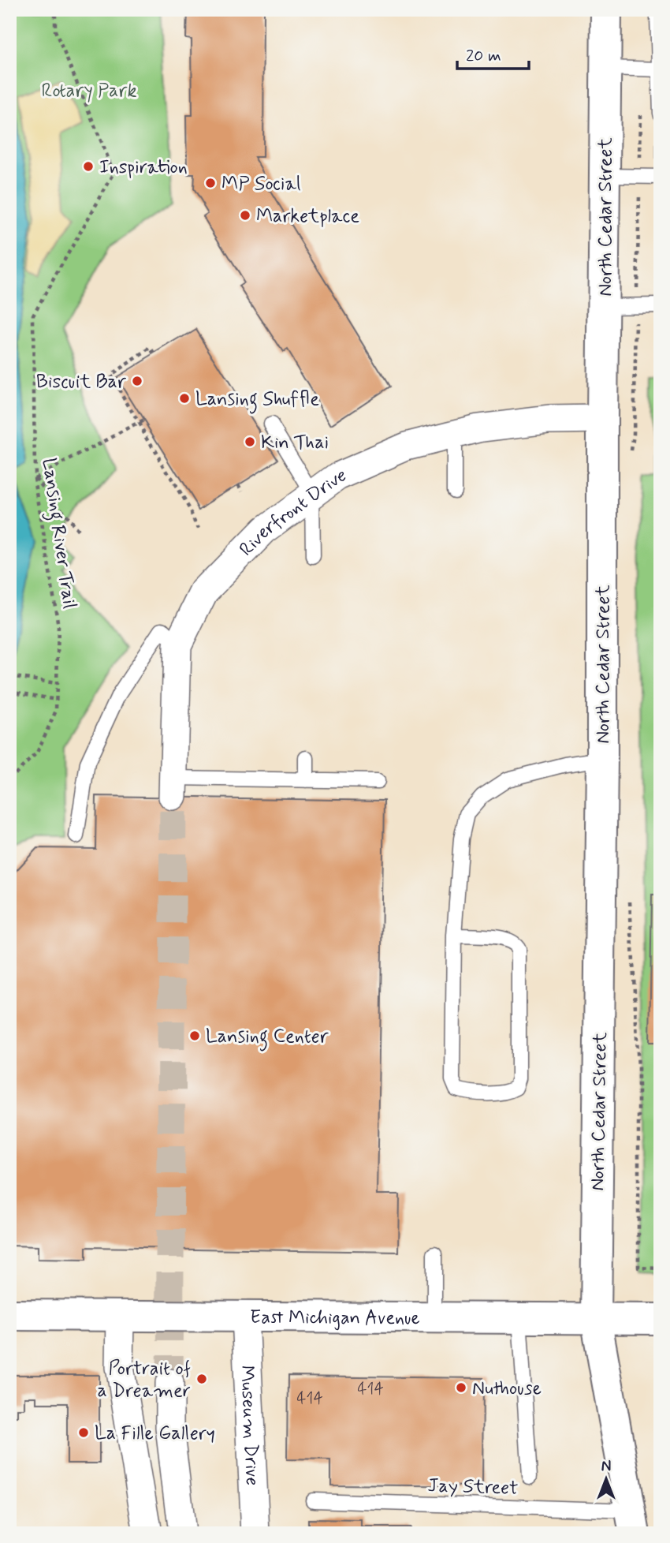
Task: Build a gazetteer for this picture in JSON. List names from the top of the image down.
{
  "streets": {
    "main road": ["North Cedar Street", "East Michigan Avenue"],
    "street": ["Riverfront Drive", "Museum Drive"],
    "lane": ["Jay Street"],
    "path": ["Lansing River Trail"]
  },
  "crossings": [
    ["North Cedar Street", "Riverfront Drive"],
    ["North Cedar Street", "East Michigan Avenue"],
    ["North Cedar Street", "Jay Street"],
    ["East Michigan Avenue", "Museum Drive"]
  ],
  "parks": ["Rotary Park"],
  "places": [
    "Inspiration",
    "MP Social",
    "Marketplace",
    "Biscuit Bar",
    "Lansing Shuffle",
    "Kin Thai",
    "Lansing Center",
    "Portrait of a Dreamer",
    "Nuthouse",
    "La Fille Gallery"
  ],
  "house_numbers": ["414", "414"],
  "scale_bar": "20 m",
  "north": "top"
}
